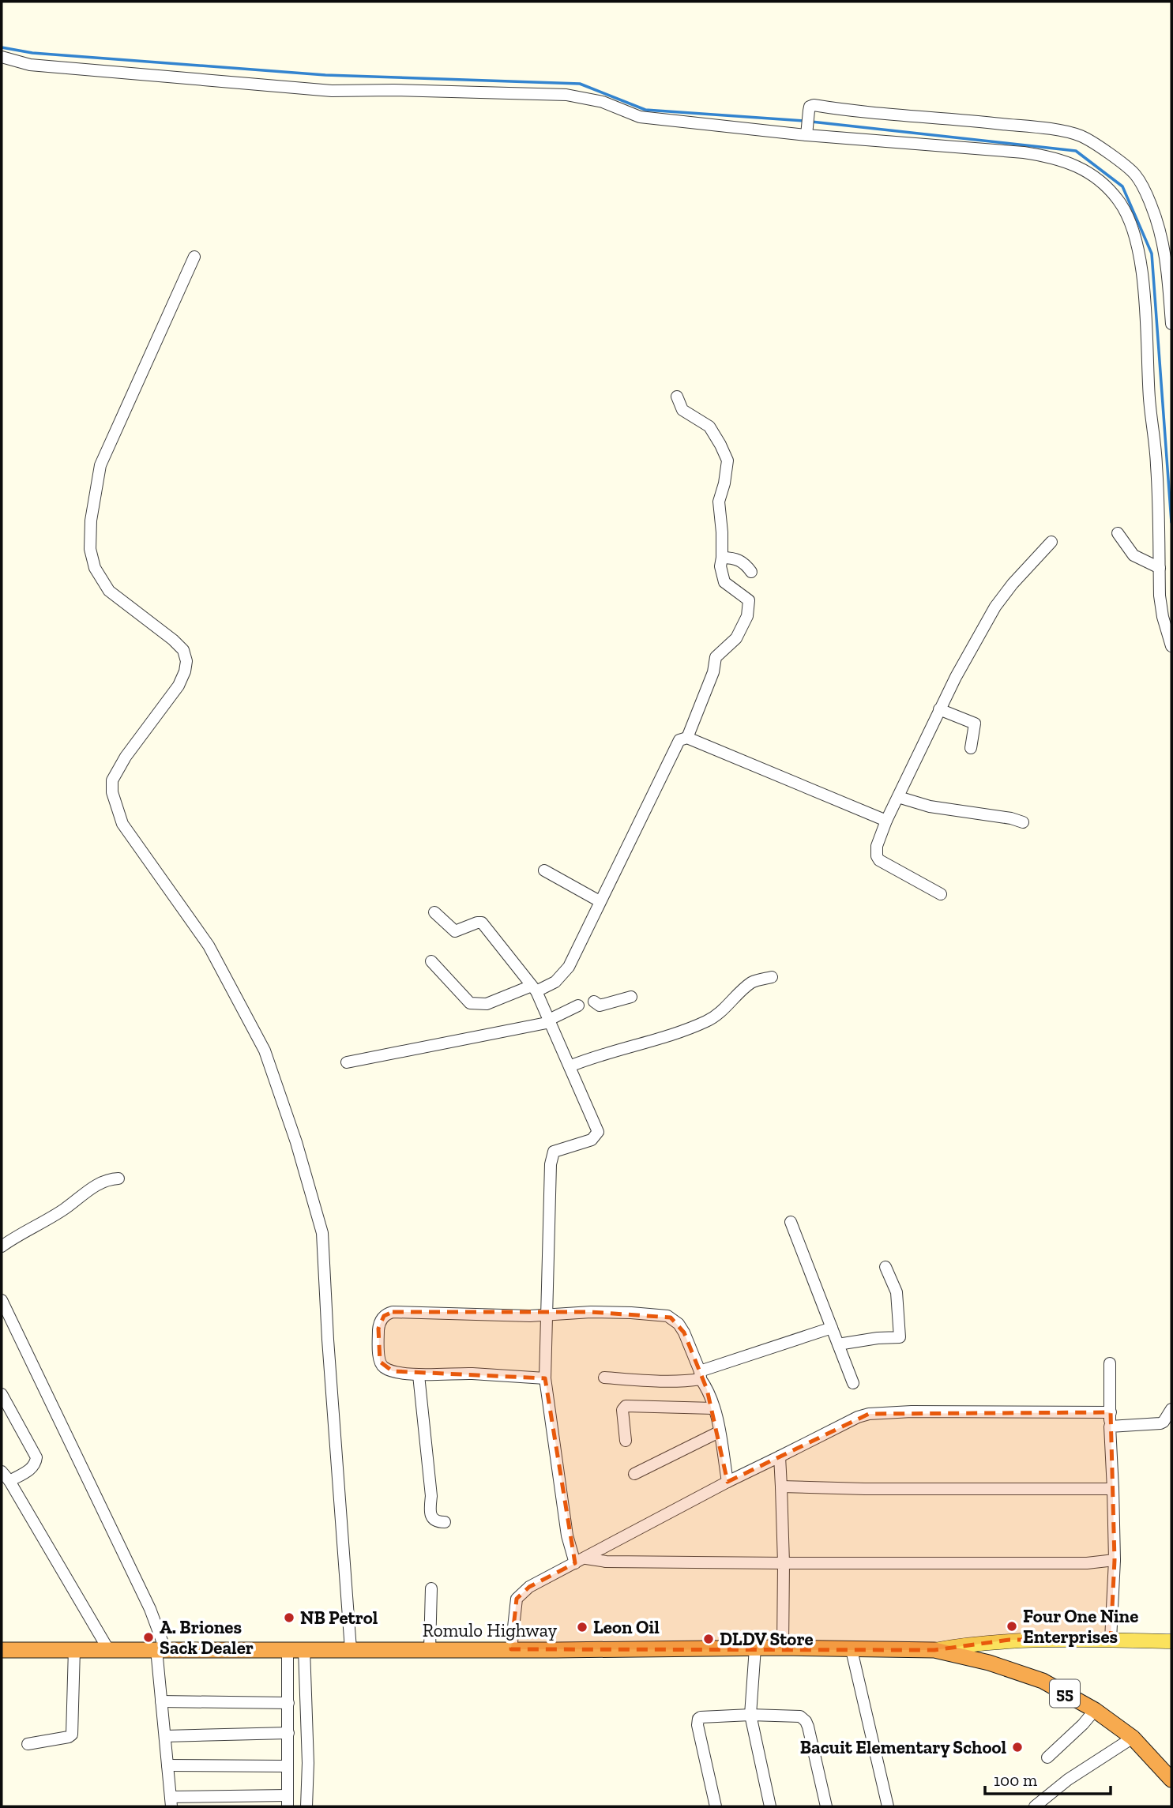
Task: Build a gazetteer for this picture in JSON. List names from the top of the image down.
{
  "streets": {
    "highway": ["Romulo Highway", "55"]
  },
  "places": [
    "NB Petrol",
    "Four One Nine Enterprises",
    "Leon Oil",
    "A. Briones Sack Dealer",
    "DLDV Store",
    "Bacuit Elementary School"
  ],
  "scale_bar": "100 m"
}
